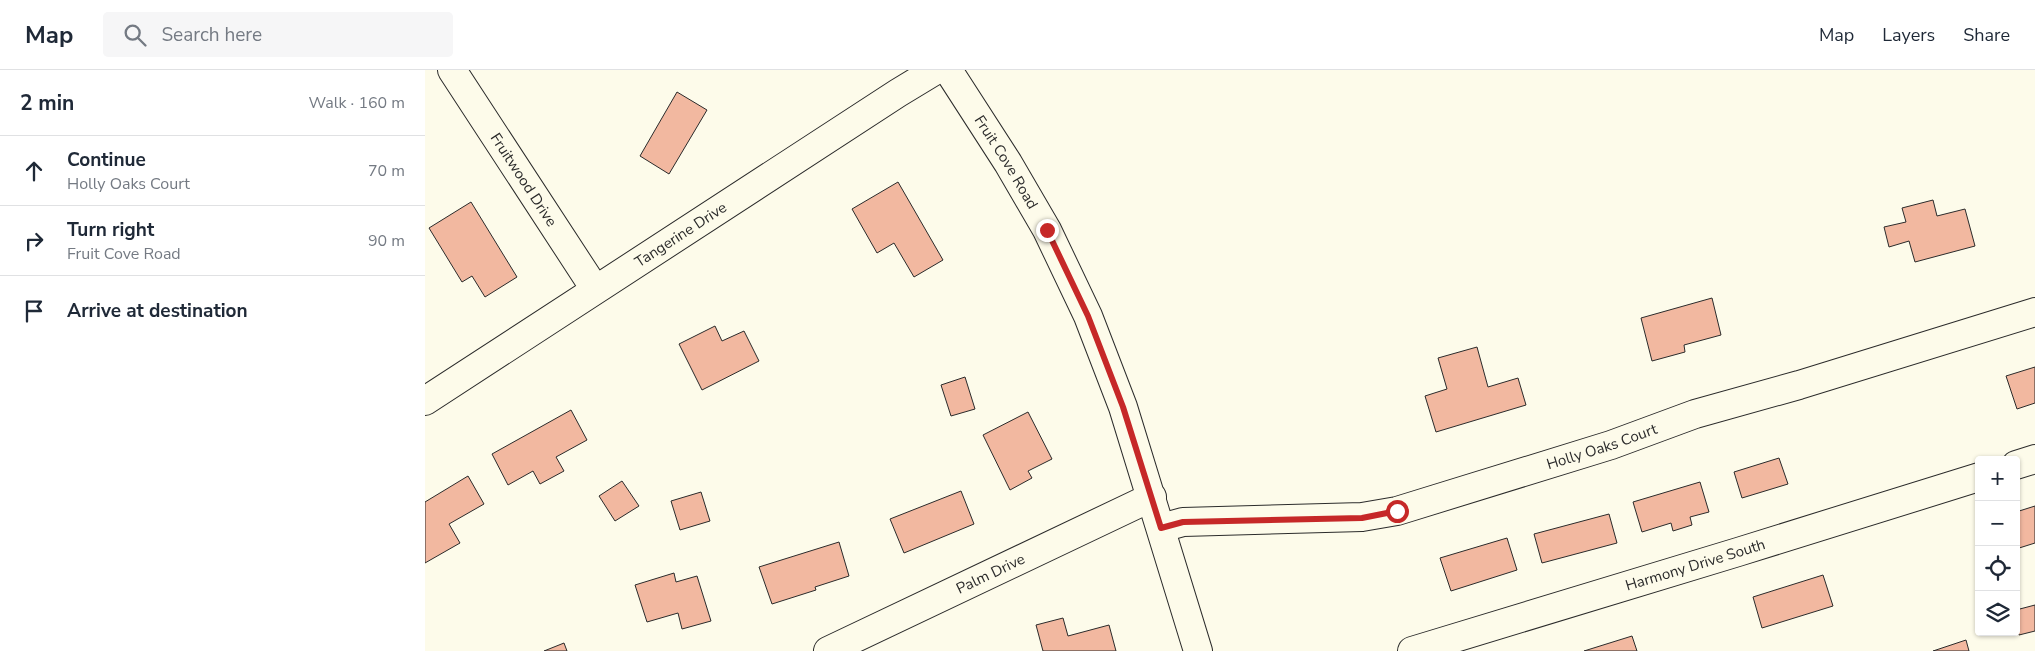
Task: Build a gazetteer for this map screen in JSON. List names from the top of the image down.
{
  "streets": {
    "street": [
      "Fruit Cove Road",
      "Fruitwood Drive",
      "Tangerine Drive",
      "Holly Oaks Court",
      "Harmony Drive South",
      "Palm Drive"
    ]
  },
  "crossings": [
    ["Fruit Cove Road", "Holly Oaks Court"],
    ["Fruit Cove Road", "Palm Drive"],
    ["Fruitwood Drive", "Tangerine Drive"]
  ],
  "page": {
    "header": "Map",
    "search": "Search here",
    "nav": ["Map", "Layers", "Share"],
    "heading": ["2 min", "Walk · 160 m"],
    "list": [
      ["Continue", "Holly Oaks Court", "70 m"],
      ["Turn right", "Fruit Cove Road", "90 m"],
      "Arrive at destination"
    ],
    "map_buttons": ["+", "−"]
  }
}
